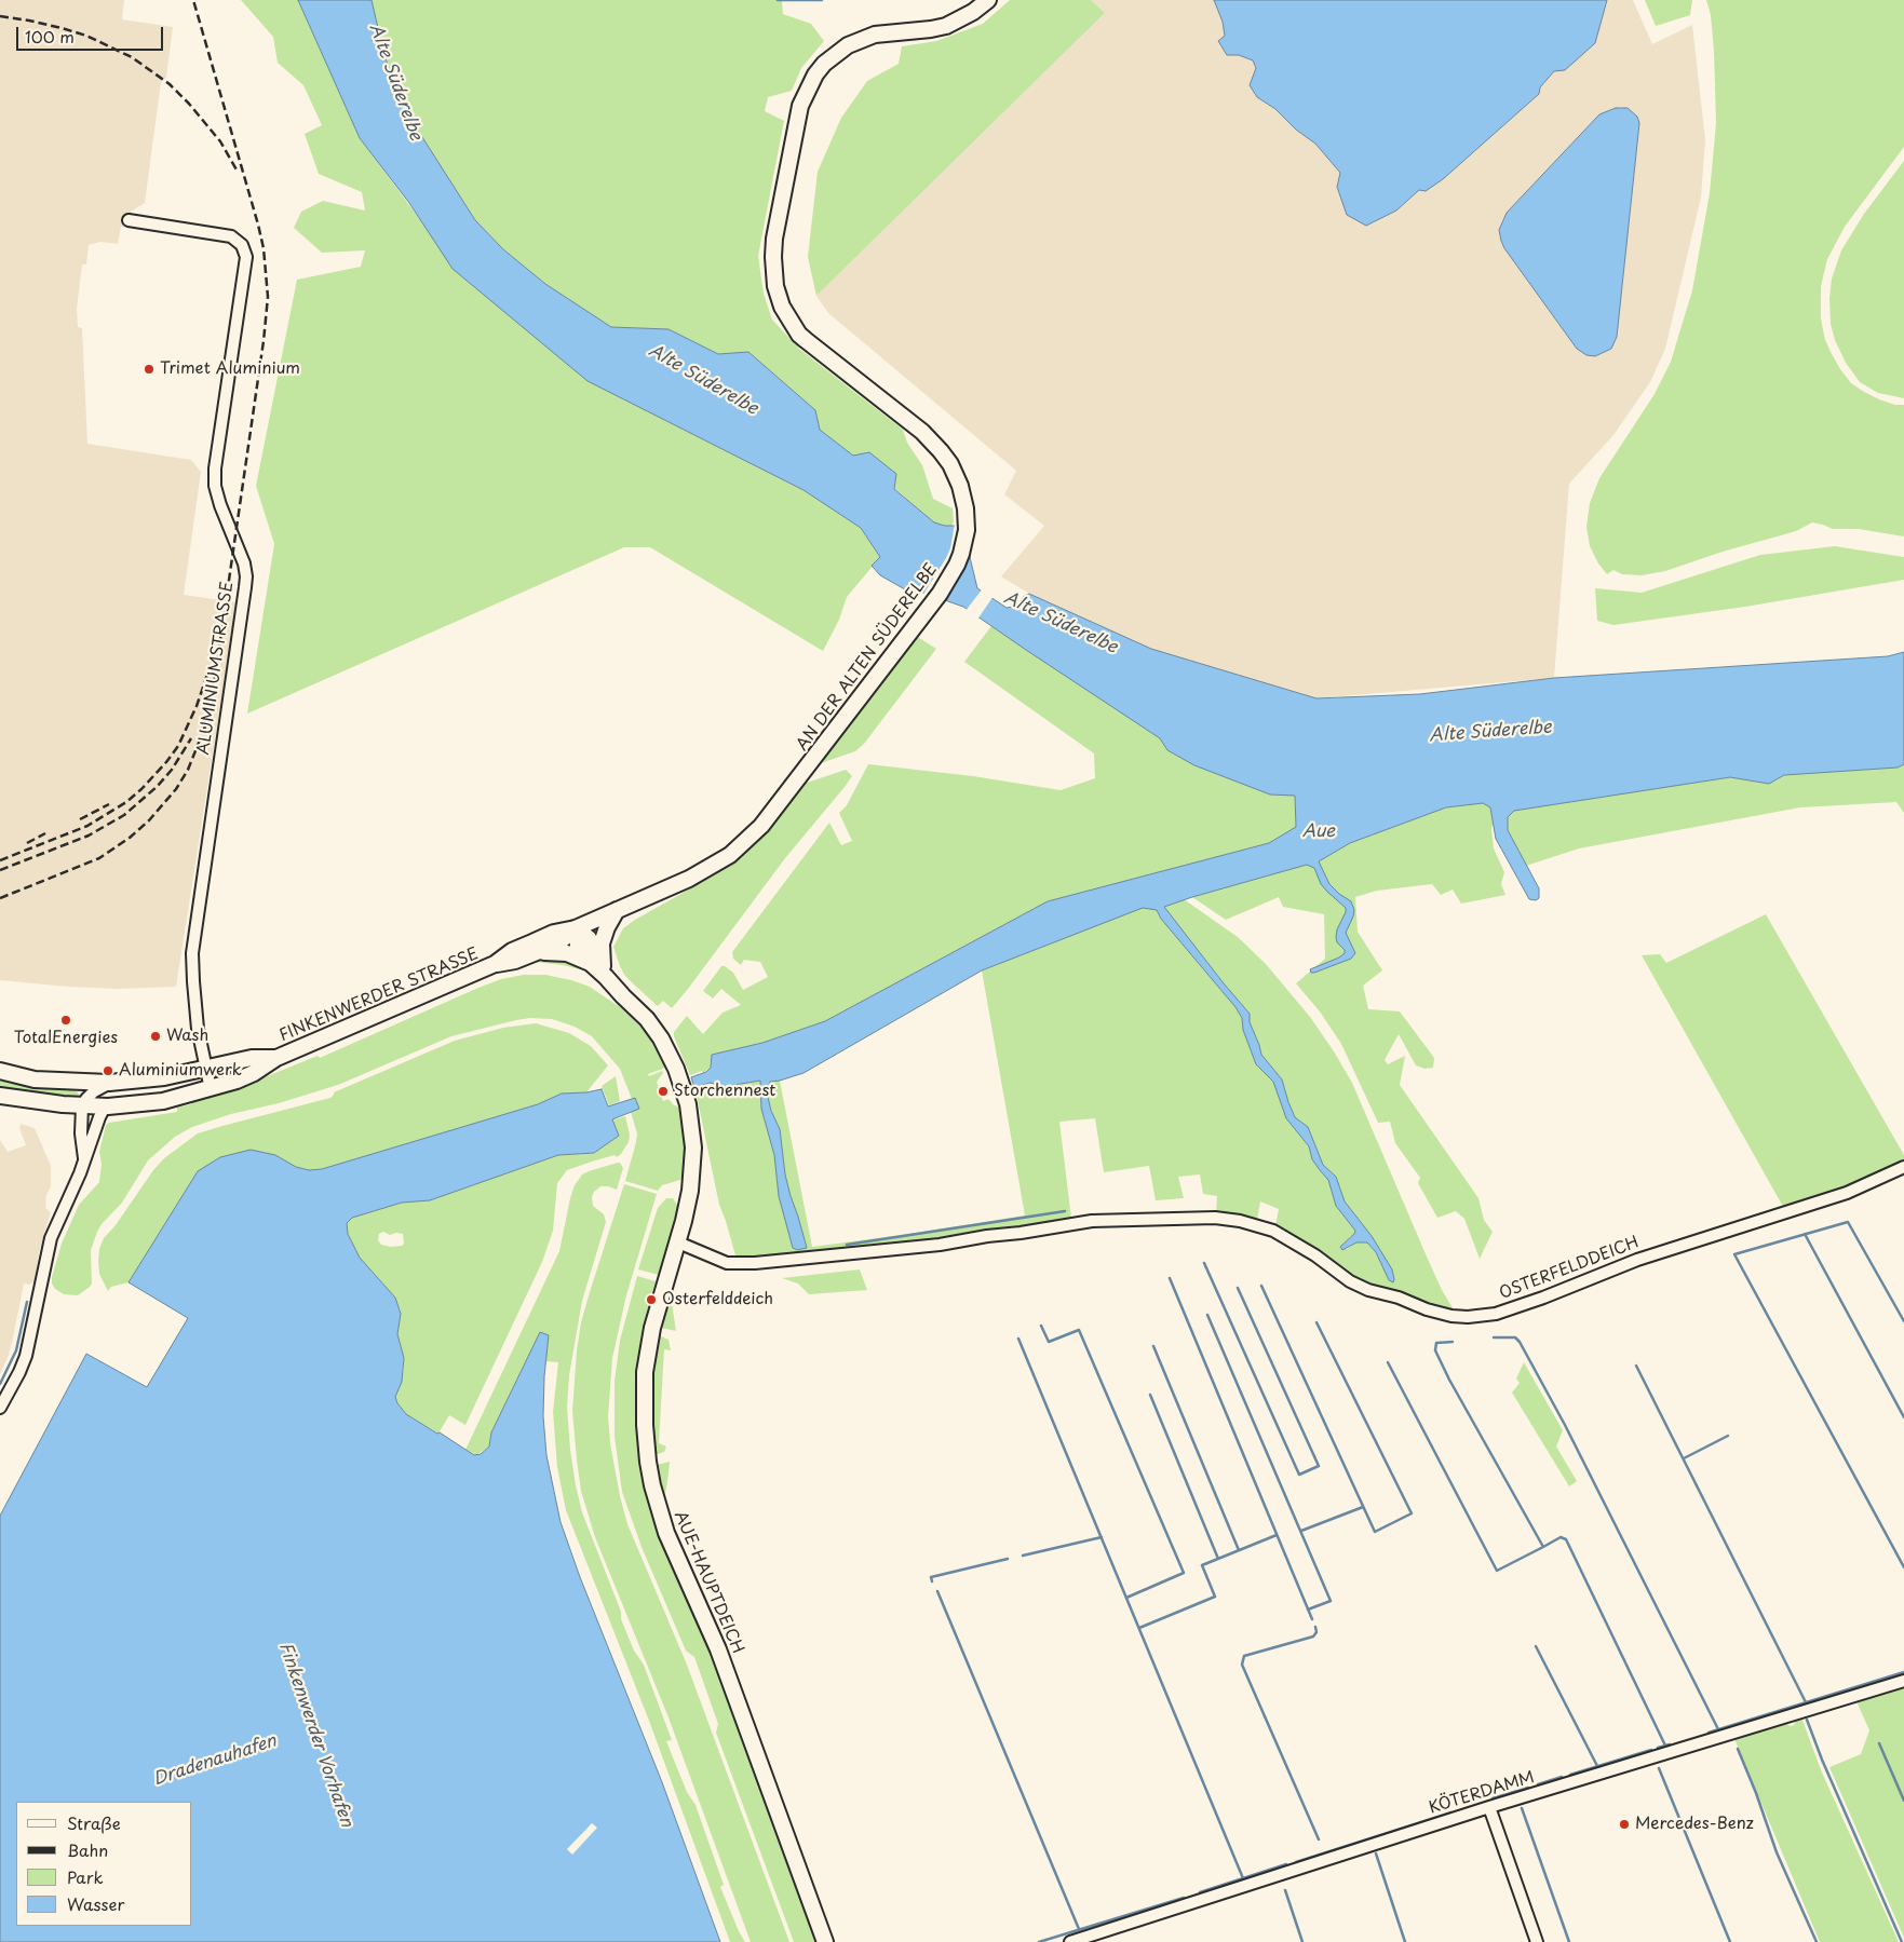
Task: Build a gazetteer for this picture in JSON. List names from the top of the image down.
{
  "streets": {
    "main road": ["AN DER ALTEN SÜDERELBE", "FINKENWERDER STRASSE", "AUE-HAUPTDEICH"],
    "street": ["ALUMINIUMSTRASSE", "OSTERFELDDEICH", "KÖTERDAMM"]
  },
  "crossings": [
    ["AN DER ALTEN SÜDERELBE", "FINKENWERDER STRASSE"],
    ["ALUMINIUMSTRASSE", "FINKENWERDER STRASSE"],
    ["OSTERFELDDEICH", "AUE-HAUPTDEICH"]
  ],
  "water": [
    "Alte Süderelbe",
    "Aue",
    "Finkenwerder Vorhafen",
    "Dradenauhafen"
  ],
  "places": [
    "Trimet Aluminium",
    "TotalEnergies",
    "Wash",
    "Aluminiumwerk",
    "Storchennest",
    "Osterfelddeich",
    "Mercedes-Benz"
  ],
  "legend": [
    "Straße",
    "Bahn",
    "Park",
    "Wasser"
  ],
  "scale_bar": "100 m"
}
